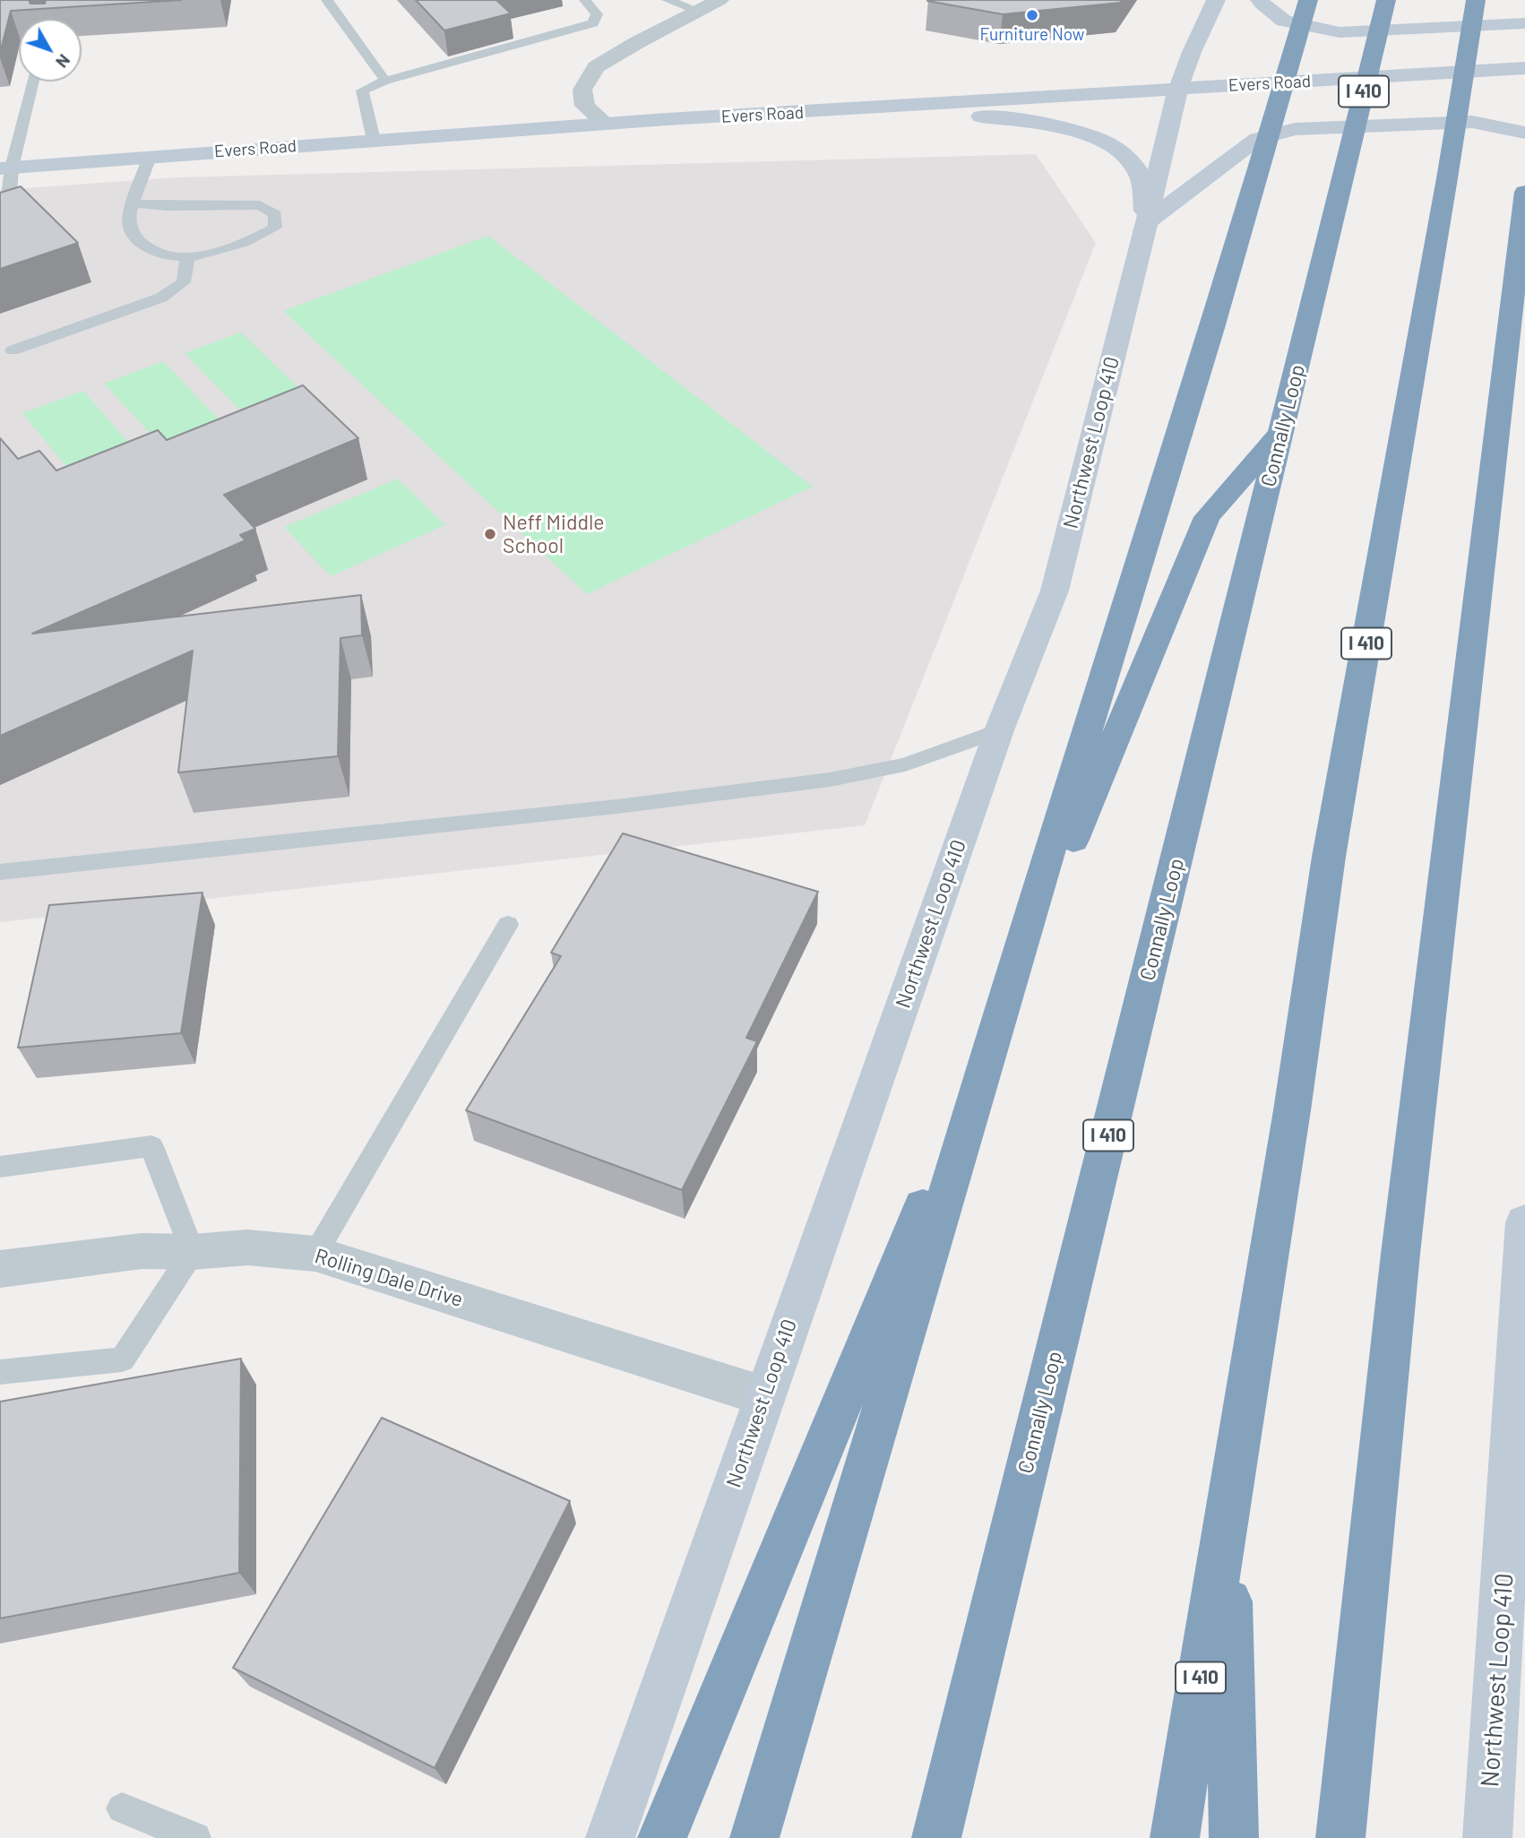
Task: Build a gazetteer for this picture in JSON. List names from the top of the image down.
{
  "streets": {
    "highway": ["I 410", "Connally Loop"],
    "main road": ["Evers Road", "Northwest Loop 410"],
    "street": ["Rolling Dale Drive"]
  },
  "crossings": [
    ["Evers Road", "Northwest Loop 410"],
    ["Northwest Loop 410", "Rolling Dale Drive"]
  ],
  "places": ["Furniture Now", "Neff Middle School"],
  "north": "bottom right"
}
